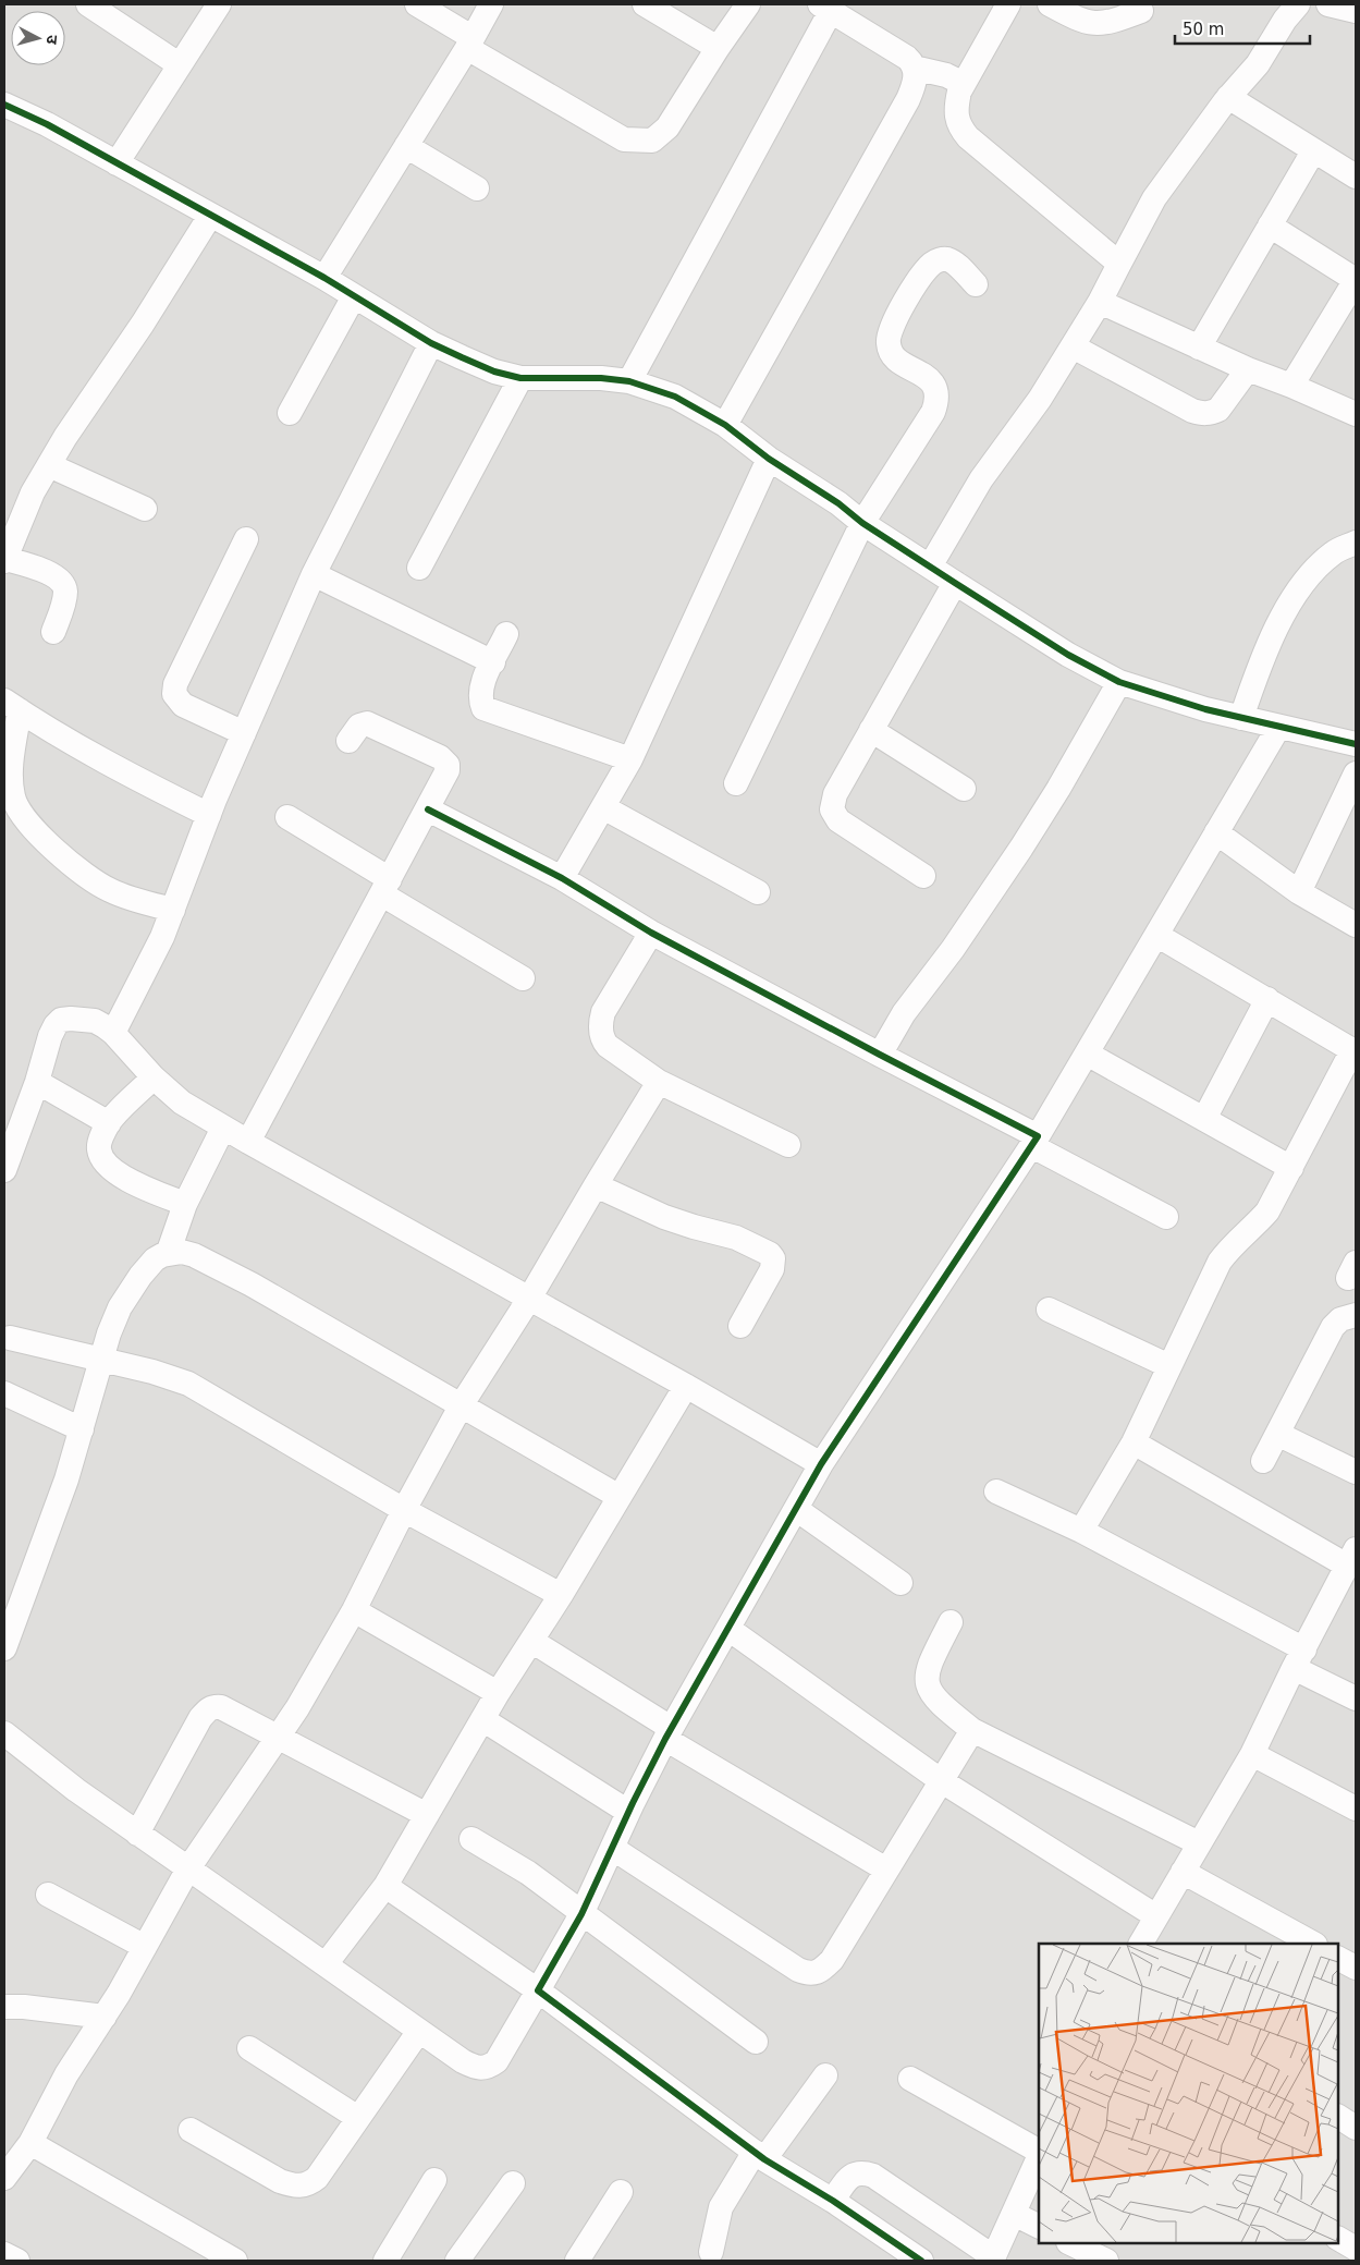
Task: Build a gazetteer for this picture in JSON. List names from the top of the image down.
{
  "scale_bar": "50 m",
  "north": "right"
}
